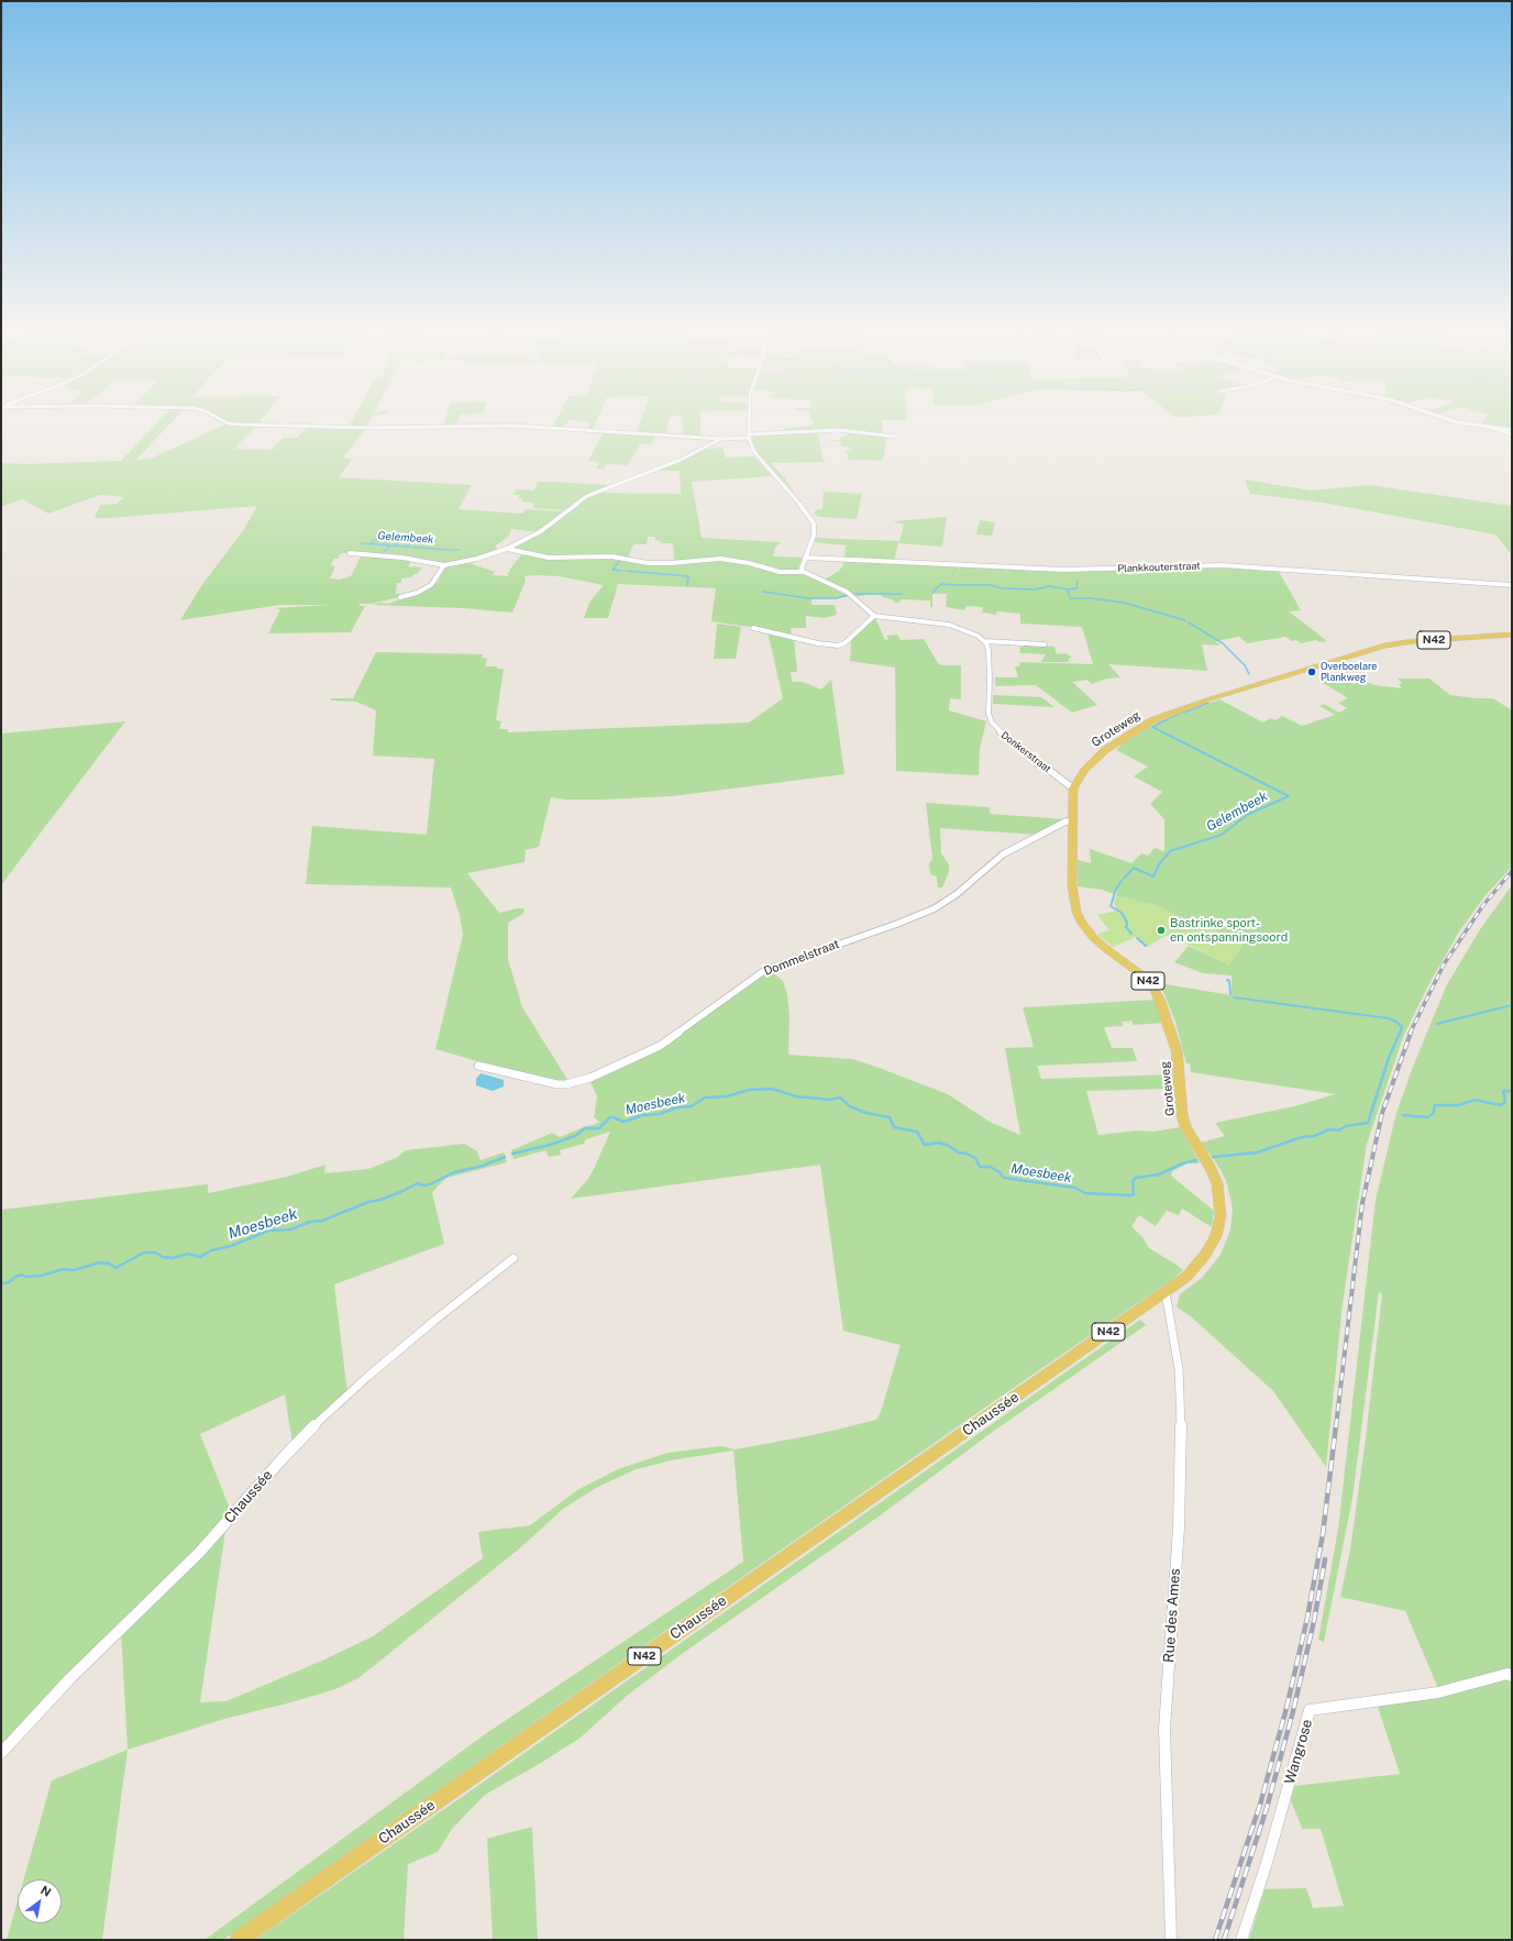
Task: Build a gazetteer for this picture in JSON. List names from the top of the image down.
{
  "streets": {
    "main road": ["N42", "Groteweg", "Chaussée"],
    "street": [
      "Plankkouterstraat",
      "Donkerstraat",
      "Dommelstraat",
      "Rue des Ames",
      "Wangrose"
    ]
  },
  "crossings": [
    ["Groteweg", "Donkerstraat"],
    ["Groteweg", "Dommelstraat"],
    ["Groteweg", "Chaussée"],
    ["Groteweg", "Rue des Ames"],
    ["Chaussée", "Rue des Ames"]
  ],
  "water": ["Gelembeek", "Moesbeek"],
  "places": ["Overboelare Plankweg", "Bastrinke sport- en ontspanningsoord"],
  "north": "top right"
}
